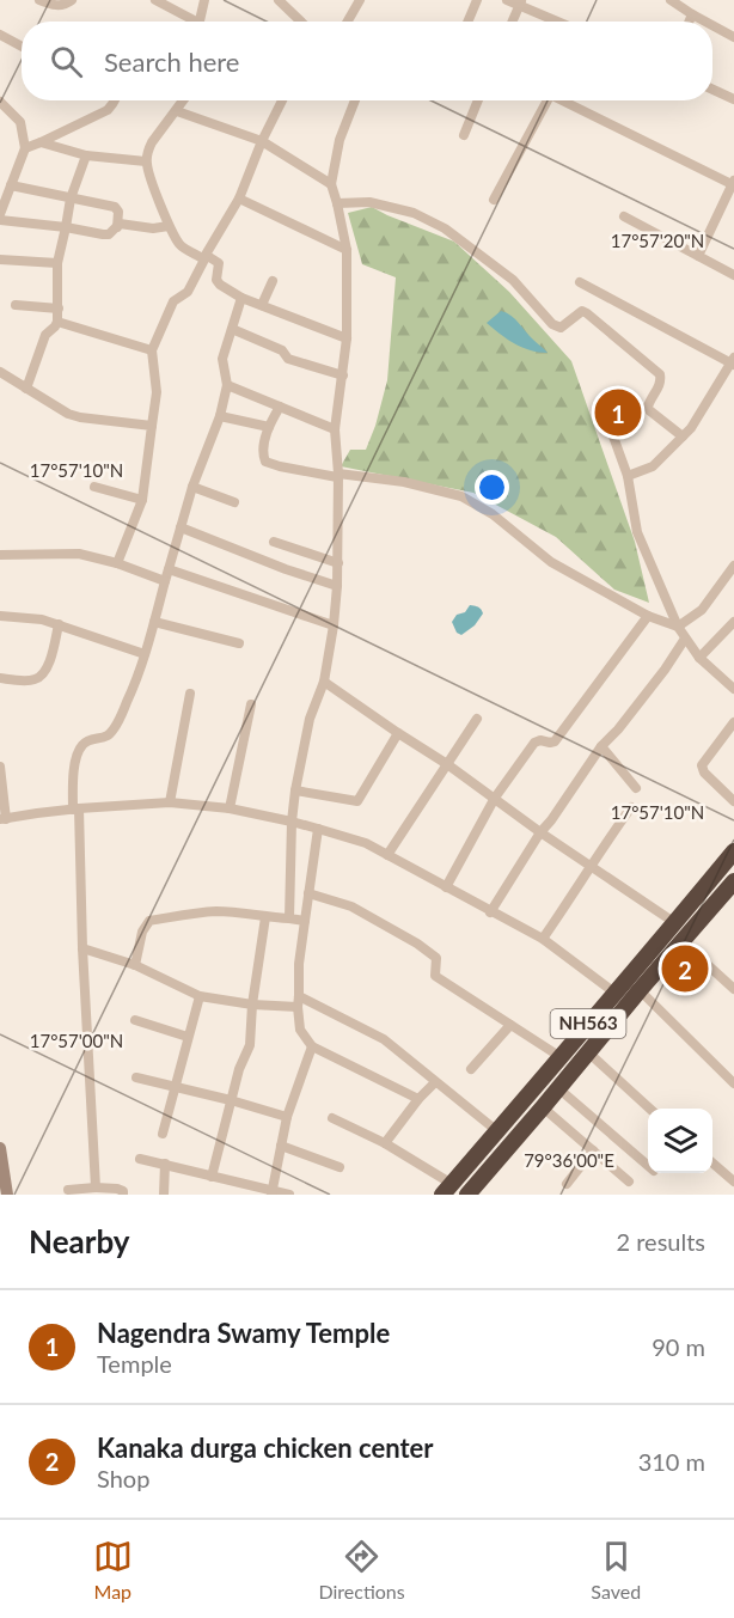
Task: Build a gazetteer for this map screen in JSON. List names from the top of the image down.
{
  "streets": {
    "highway": ["NH563"]
  },
  "page": {
    "search": "Search here",
    "pins": ["1", "2"],
    "heading": ["Nearby", "2 results"],
    "list": [
      {
        "mark": "1",
        "name": "Nagendra Swamy Temple",
        "note": "Temple",
        "value": "90 m"
      },
      {
        "mark": "2",
        "name": "Kanaka durga chicken center",
        "note": "Shop",
        "value": "310 m"
      }
    ],
    "nav": ["Map", "Directions", "Saved"]
  },
  "coordinates": [
    "17°57'20\"N",
    "17°57'10\"N",
    "17°57'00\"N",
    "79°36'00\"E"
  ]
}
